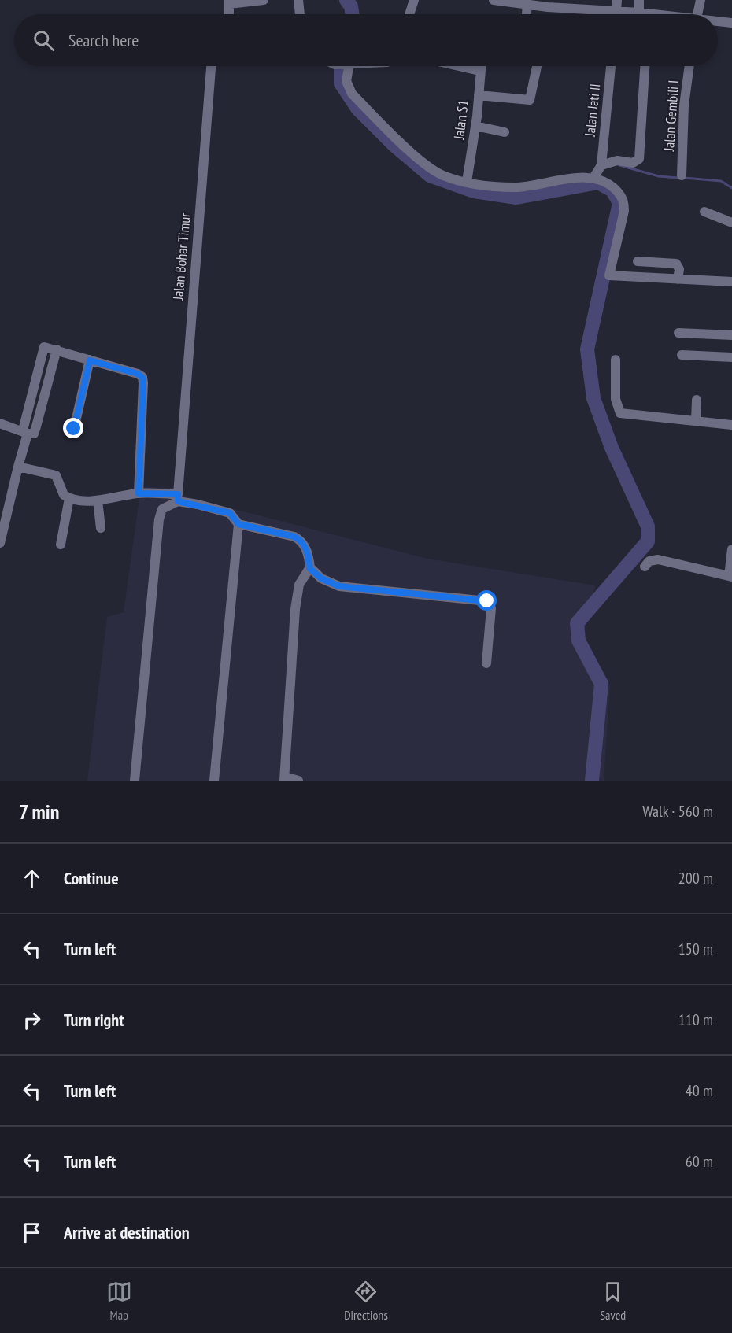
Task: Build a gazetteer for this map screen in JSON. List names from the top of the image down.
{
  "streets": {
    "street": [
      "Jalan Jati II",
      "Jalan Gembili I",
      "Jalan S1",
      "Jalan Bohar Timur"
    ]
  },
  "page": {
    "search": "Search here",
    "heading": ["7 min", "Walk · 560 m"],
    "list": [
      ["Continue", "200 m"],
      ["Turn left", "150 m"],
      ["Turn right", "110 m"],
      ["Turn left", "40 m"],
      ["Turn left", "60 m"],
      "Arrive at destination"
    ],
    "nav": ["Map", "Directions", "Saved"]
  }
}
